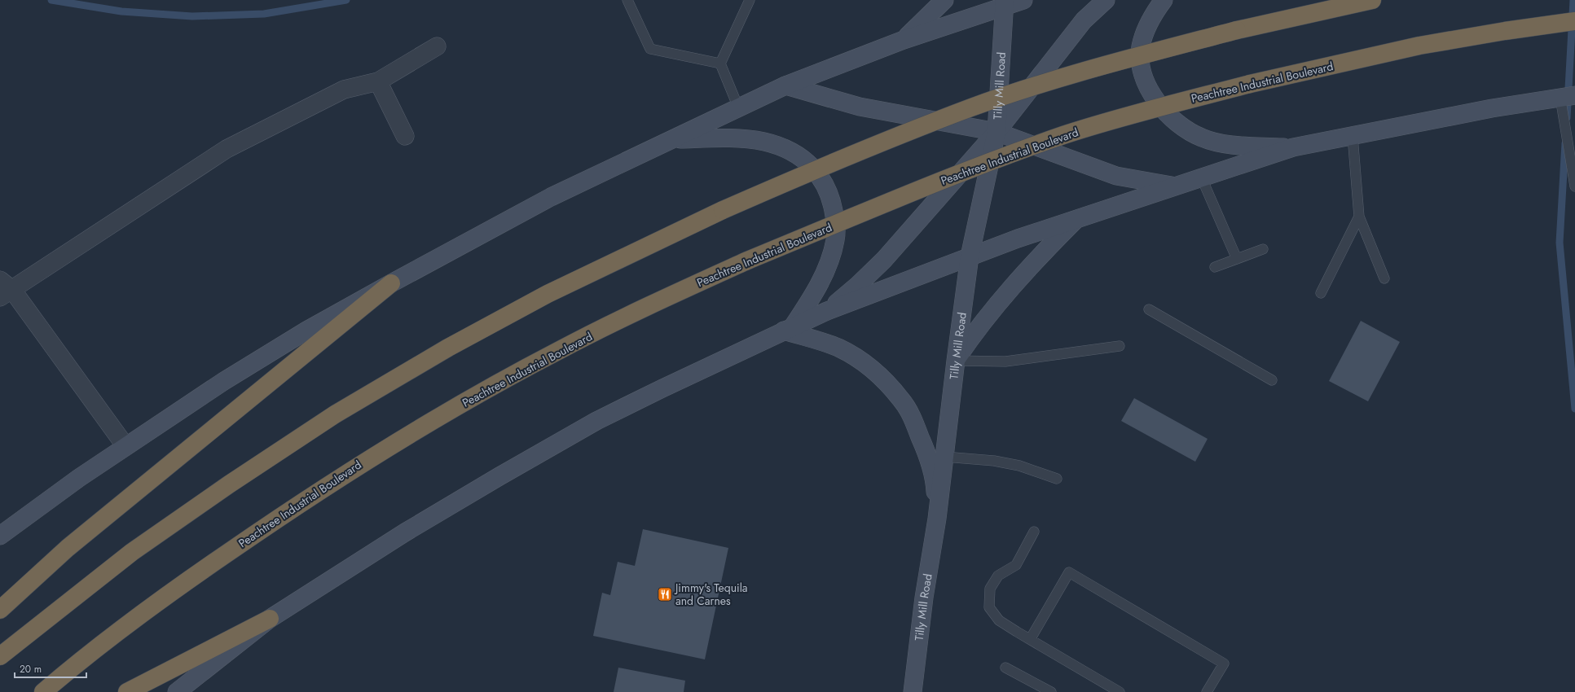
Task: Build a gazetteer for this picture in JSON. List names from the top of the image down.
{
  "streets": {
    "highway": ["Peachtree Industrial Boulevard"],
    "main road": ["Tilly Mill Road"]
  },
  "places": {
    "restaurant": ["Jimmy's Tequila and Carnes"]
  },
  "scale_bar": "20 m"
}
